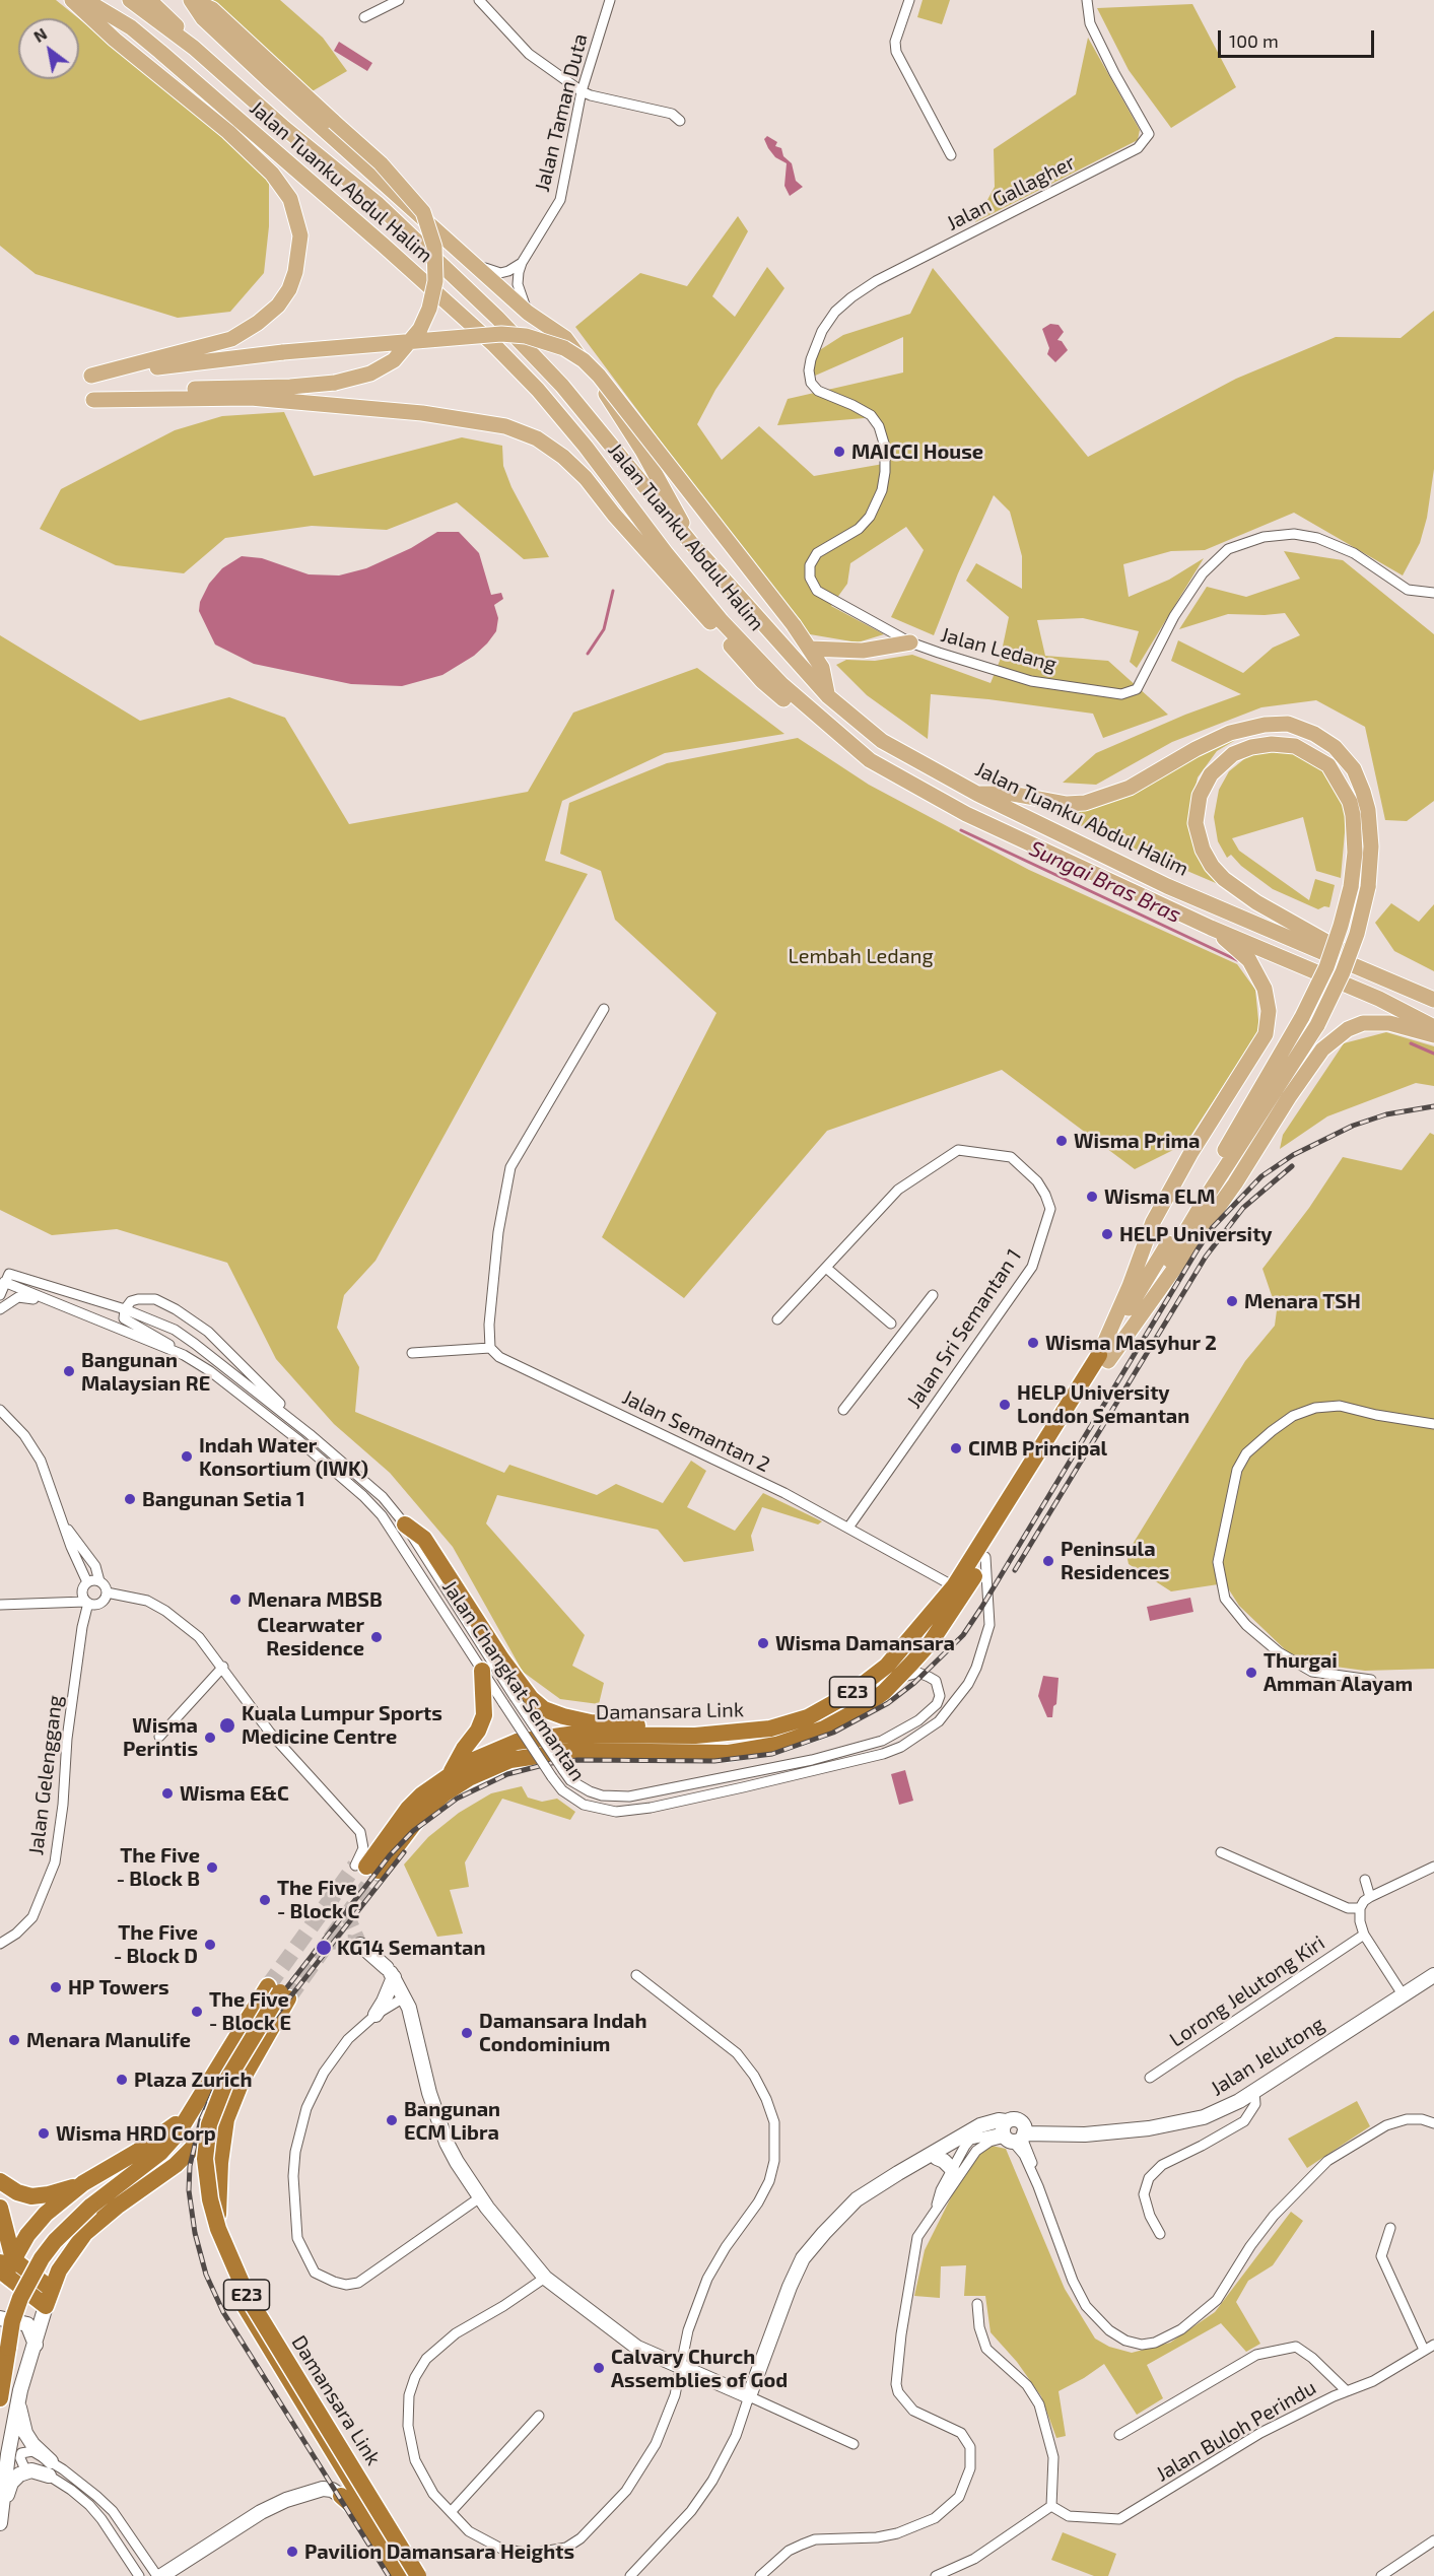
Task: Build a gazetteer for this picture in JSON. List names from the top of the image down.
{
  "streets": {
    "highway": ["E23", "Damansara Link"],
    "main road": ["Jalan Tuanku Abdul Halim"],
    "street": [
      "Jalan Taman Duta",
      "Jalan Gallagher",
      "Jalan Ledang",
      "Jalan Sri Semantan 1",
      "Jalan Semantan 2",
      "Jalan Changkat Semantan",
      "Jalan Gelenggang",
      "Lorong Jelutong Kiri",
      "Jalan Jelutong",
      "Jalan Buloh Perindu"
    ]
  },
  "crossings": [
    ["Jalan Gallagher", "Jalan Ledang"],
    ["Jalan Sri Semantan 1", "Jalan Semantan 2"],
    ["Jalan Semantan 2", "Damansara Link"],
    ["Jalan Changkat Semantan", "Damansara Link"]
  ],
  "water": ["Sungai Bras Bras"],
  "parks": ["Lembah Ledang"],
  "places": [
    "MAICCI House",
    "Wisma Prima",
    "Wisma ELM",
    "HELP University",
    "Menara TSH",
    "Wisma Masyhur 2",
    "Bangunan Malaysian RE",
    "HELP University London Semantan",
    "CIMB Principal",
    "Indah Water Konsortium (IWK)",
    "Bangunan Setia 1",
    "Peninsula Residences",
    "Menara MBSB",
    "Clearwater Residence",
    "Wisma Damansara",
    "Thurgai Amman Alayam",
    "Kuala Lumpur Sports Medicine Centre",
    "Wisma Perintis",
    "Wisma E&C",
    "The Five - Block B",
    "The Five - Block C",
    "The Five - Block D",
    "KG14 Semantan",
    "HP Towers",
    "The Five - Block E",
    "Damansara Indah Condominium",
    "Menara Manulife",
    "Plaza Zurich",
    "Bangunan ECM Libra",
    "Wisma HRD Corp",
    "Calvary Church Assemblies of God",
    "Pavilion Damansara Heights"
  ],
  "scale_bar": "100 m",
  "north": "top left"
}
